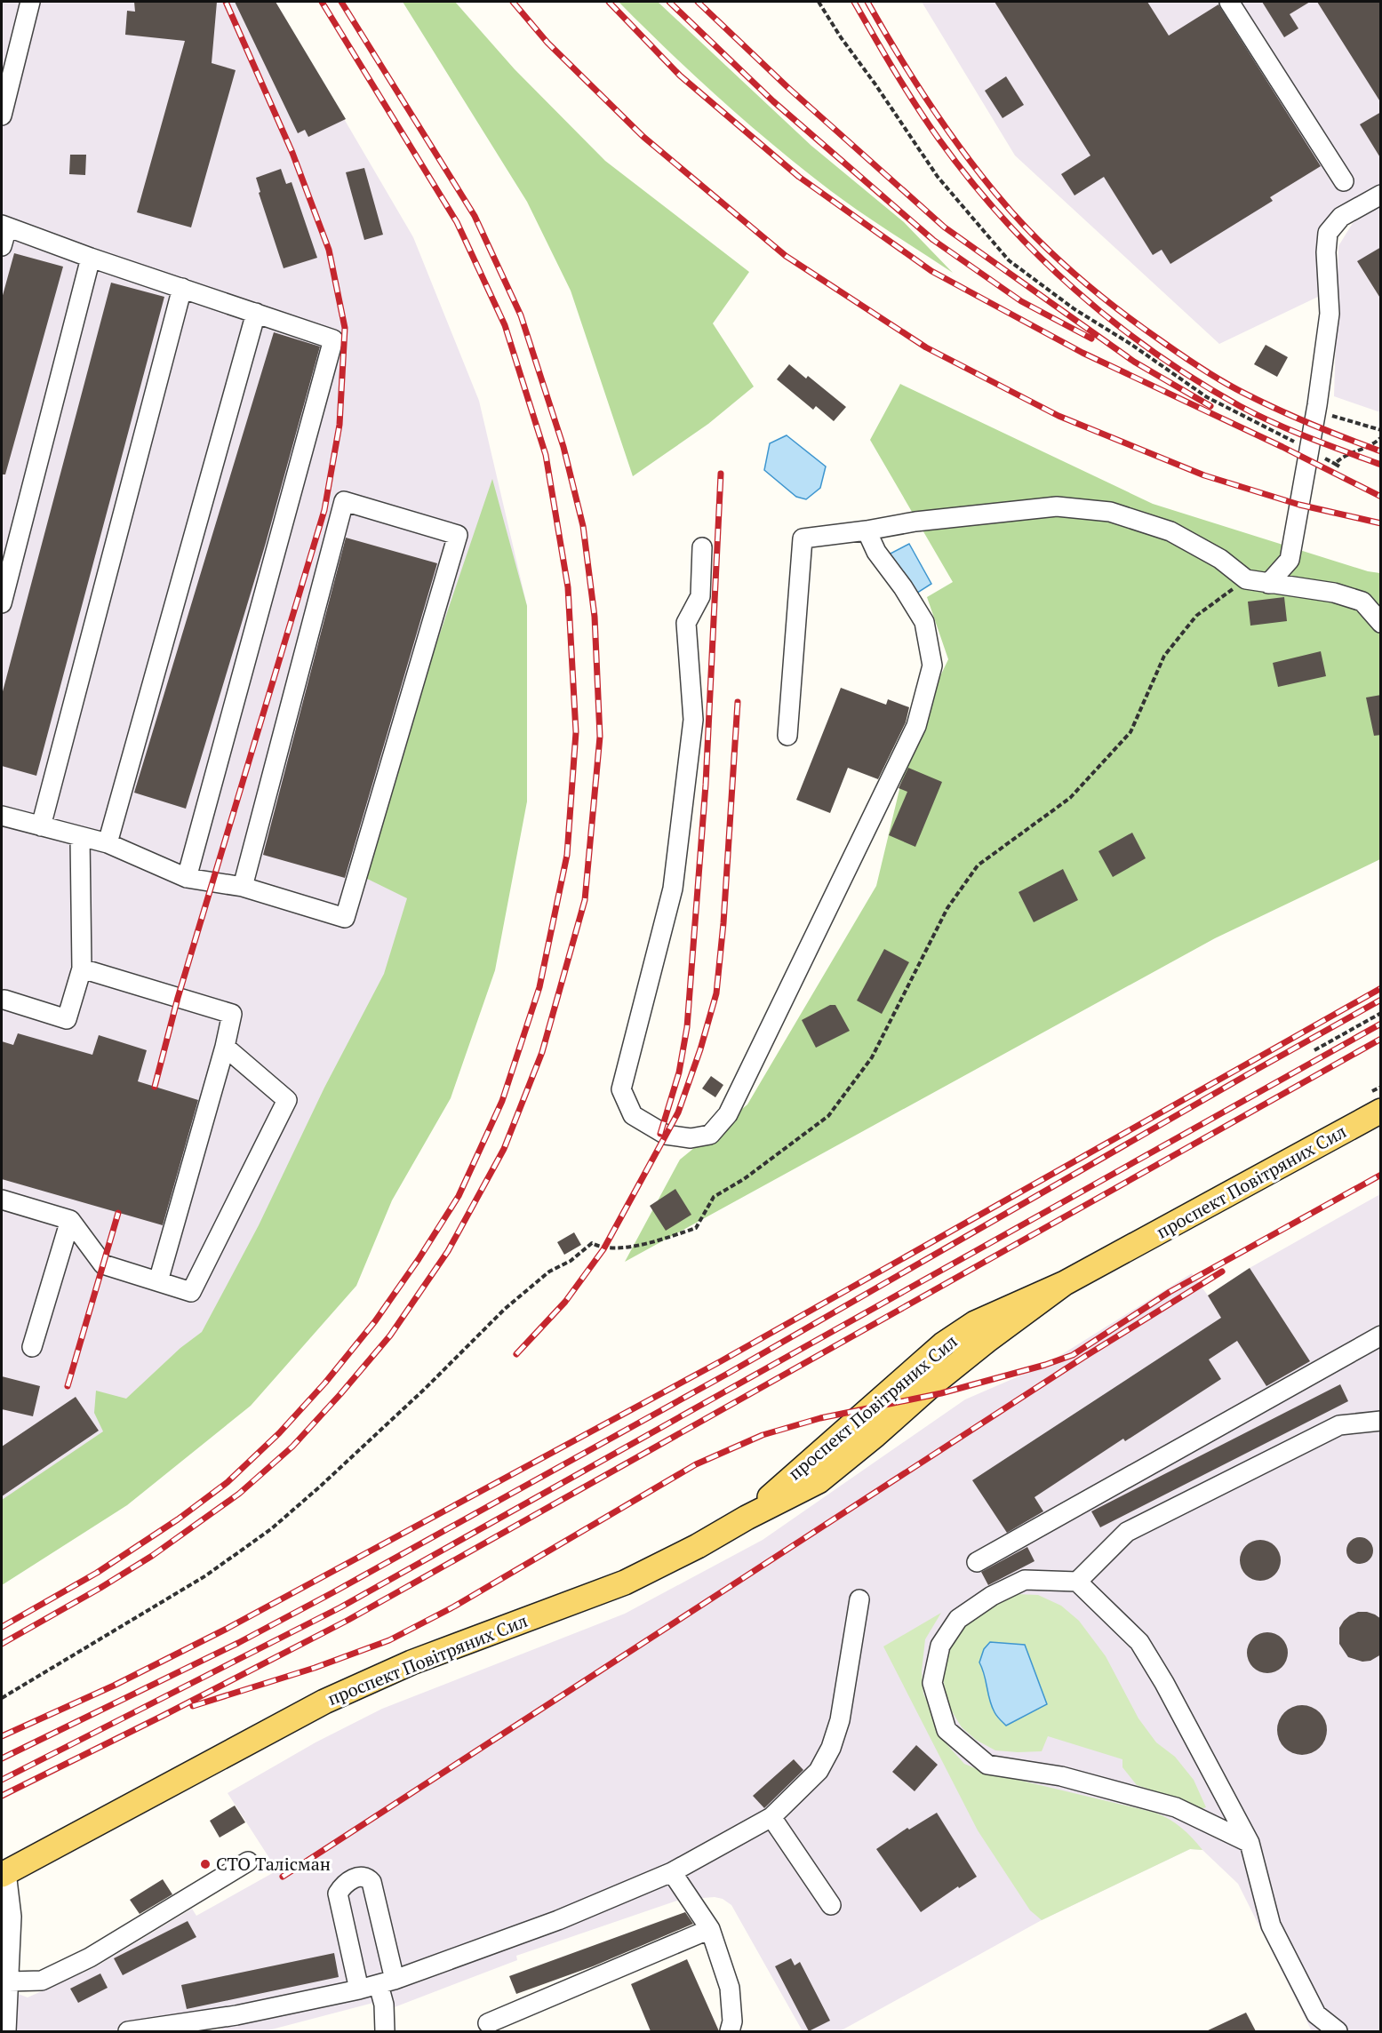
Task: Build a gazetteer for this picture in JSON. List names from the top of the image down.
{
  "streets": {
    "main road": ["проспект Повітряних Сил"]
  },
  "places": ["СТО Талісман"]
}
